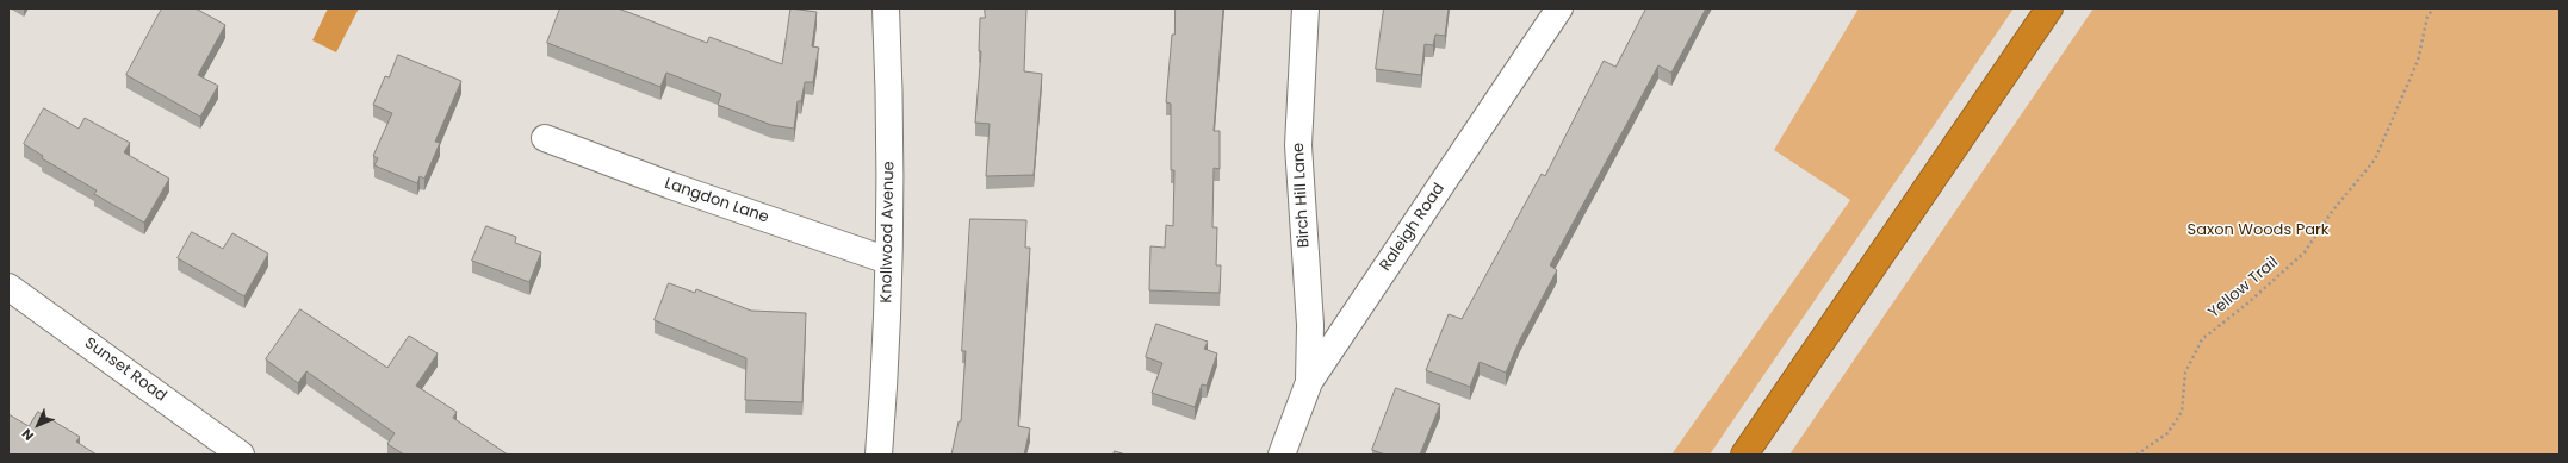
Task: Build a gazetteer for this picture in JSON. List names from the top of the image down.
{
  "streets": {
    "street": [
      "Birch Hill Lane",
      "Langdon Lane",
      "Raleigh Road",
      "Knollwood Avenue",
      "Sunset Road"
    ],
    "path": ["Yellow Trail"]
  },
  "crossings": [
    ["Birch Hill Lane", "Raleigh Road"],
    ["Langdon Lane", "Knollwood Avenue"]
  ],
  "parks": ["Saxon Woods Park"],
  "north": "bottom left"
}
